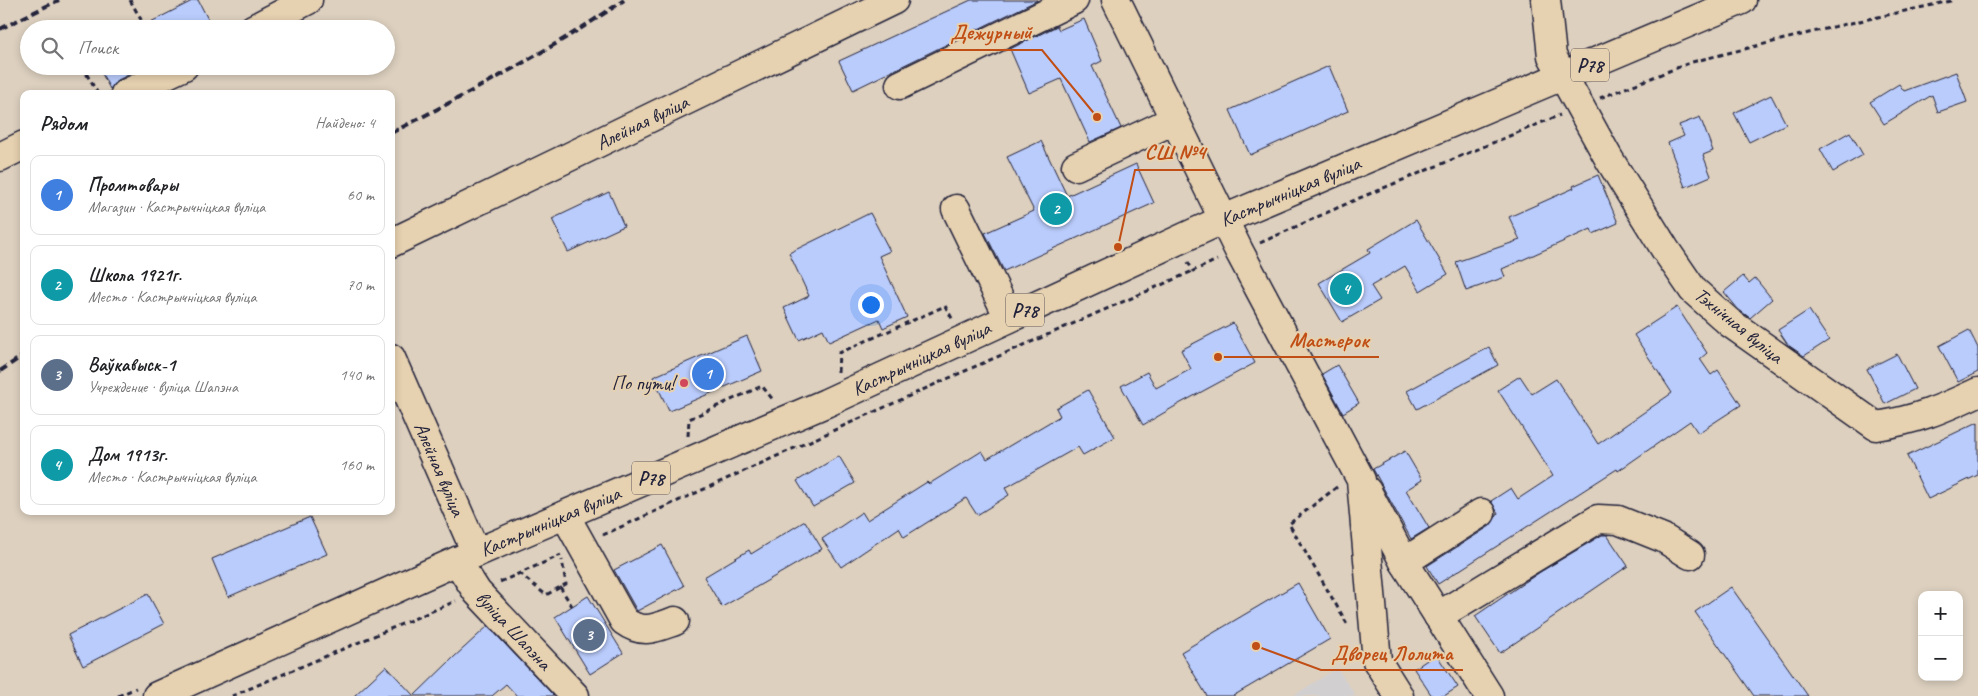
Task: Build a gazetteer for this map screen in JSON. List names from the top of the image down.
{
  "streets": {
    "street": [
      "Р78",
      "Алейная вуліца",
      "Кастрычніцкая вуліца",
      "Тэхнічная вуліца",
      "вуліца Шапэна"
    ]
  },
  "crossings": [
    ["Алейная вуліца", "Кастрычніцкая вуліца"],
    ["Алейная вуліца", "вуліца Шапэна"],
    ["Кастрычніцкая вуліца", "Тэхнічная вуліца"],
    ["Кастрычніцкая вуліца", "вуліца Шапэна"]
  ],
  "places": [
    "Дежурный",
    "СШ №4",
    "Мастерок",
    "По пути!",
    "Дворец Лолита"
  ],
  "page": {
    "search": "Поиск",
    "heading": ["Рядом", "Найдено: 4"],
    "list": [
      {
        "mark": "1",
        "name": "Промтовары",
        "note": "Магазин · Кастрычніцкая вуліца",
        "value": "60 m"
      },
      {
        "mark": "2",
        "name": "Школа 1921г.",
        "note": "Место · Кастрычніцкая вуліца",
        "value": "70 m"
      },
      {
        "mark": "3",
        "name": "Ваўкавыск-1",
        "note": "Учреждение · вуліца Шапэна",
        "value": "140 m"
      },
      {
        "mark": "4",
        "name": "Дом 1913г.",
        "note": "Место · Кастрычніцкая вуліца",
        "value": "160 m"
      }
    ],
    "pins": [
      "2",
      "4",
      "1",
      "3"
    ],
    "map_buttons": ["+", "−"]
  }
}
